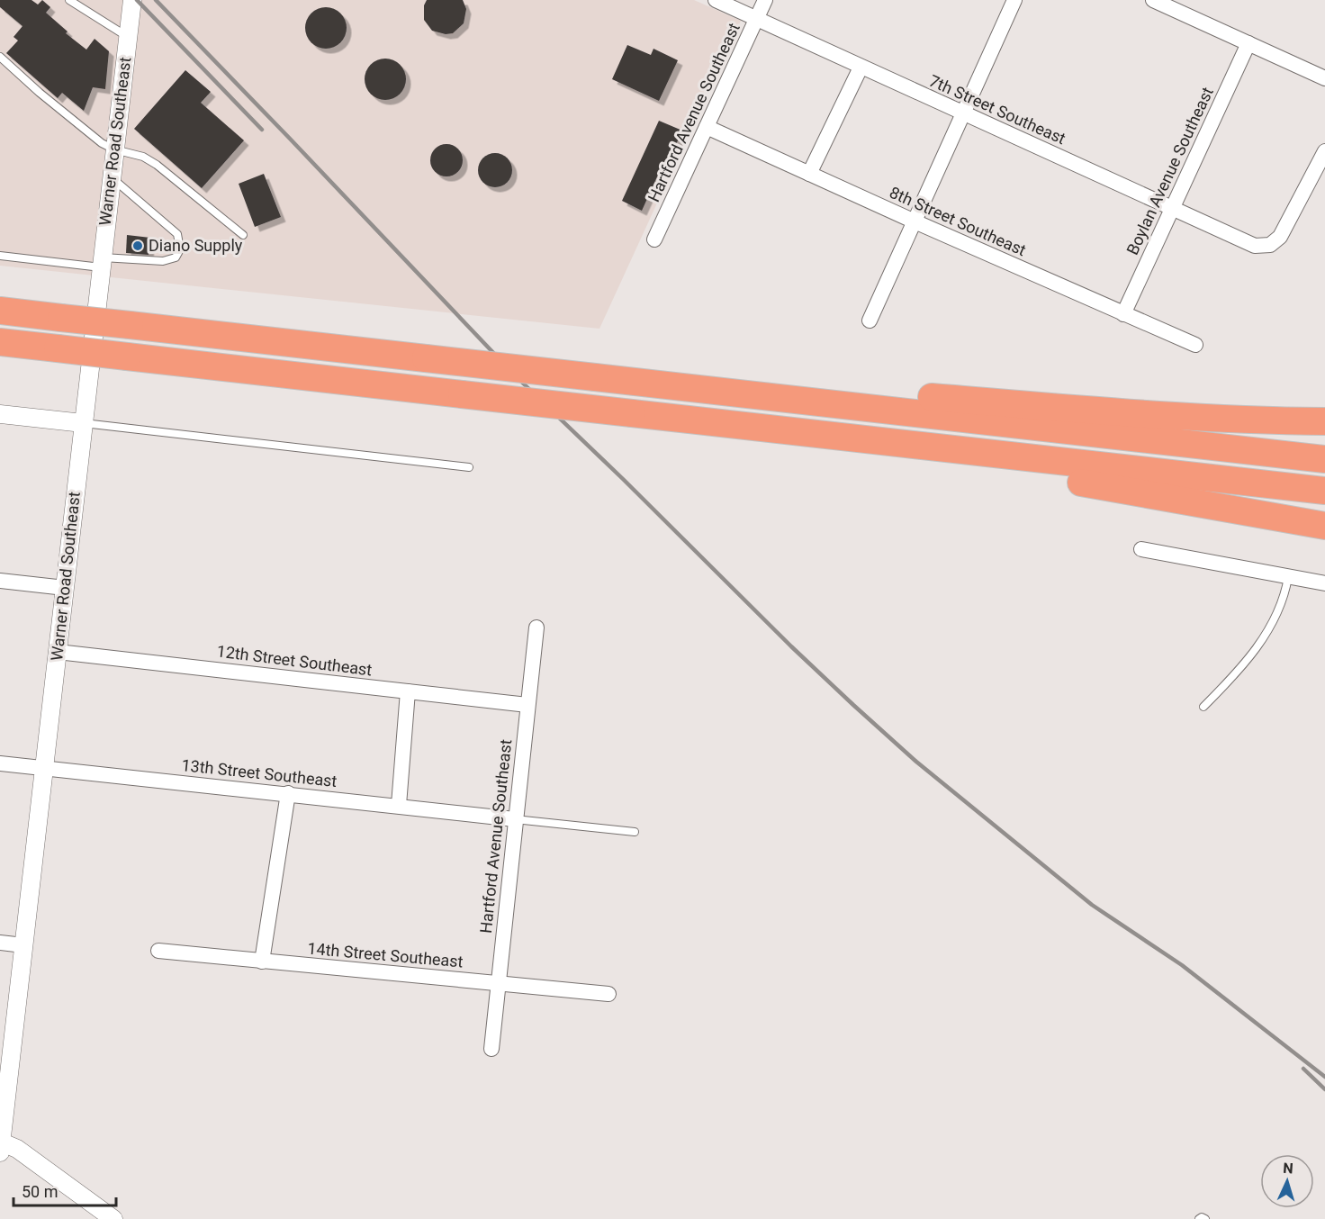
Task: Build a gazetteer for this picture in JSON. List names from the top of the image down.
{
  "streets": {
    "street": [
      "7th Street Southeast",
      "Hartford Avenue Southeast",
      "Warner Road Southeast",
      "Boylan Avenue Southeast",
      "8th Street Southeast",
      "12th Street Southeast",
      "13th Street Southeast",
      "14th Street Southeast"
    ]
  },
  "crossings": [
    ["7th Street Southeast", "Hartford Avenue Southeast"],
    ["7th Street Southeast", "Boylan Avenue Southeast"],
    ["Hartford Avenue Southeast", "8th Street Southeast"],
    ["Hartford Avenue Southeast", "12th Street Southeast"],
    ["Hartford Avenue Southeast", "13th Street Southeast"],
    ["Hartford Avenue Southeast", "14th Street Southeast"],
    ["Warner Road Southeast", "12th Street Southeast"],
    ["Warner Road Southeast", "13th Street Southeast"],
    ["Boylan Avenue Southeast", "8th Street Southeast"]
  ],
  "places": ["Diano Supply"],
  "scale_bar": "50 m",
  "north": "top"
}
